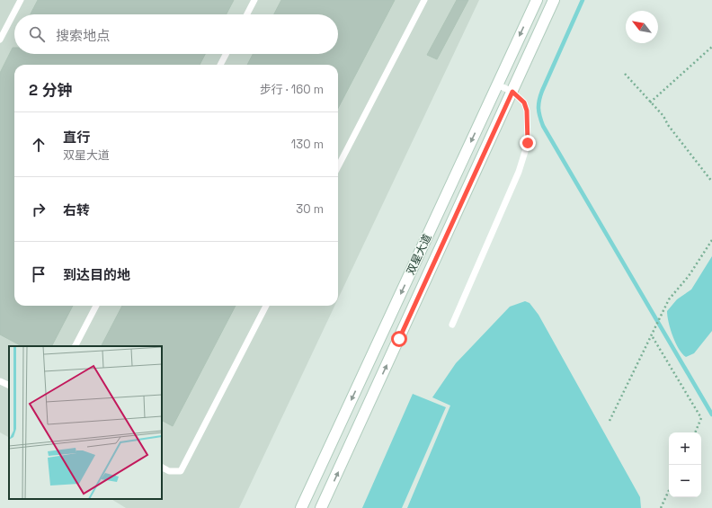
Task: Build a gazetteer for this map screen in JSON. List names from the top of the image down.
{
  "streets": {
    "street": ["双星大道"]
  },
  "north": "top left",
  "page": {
    "search": "搜索地点",
    "heading": ["2 分钟", "步行 · 160 m"],
    "list": [
      ["直行", "双星大道", "130 m"],
      ["右转", "30 m"],
      "到达目的地"
    ],
    "map_buttons": ["+", "−"]
  }
}
